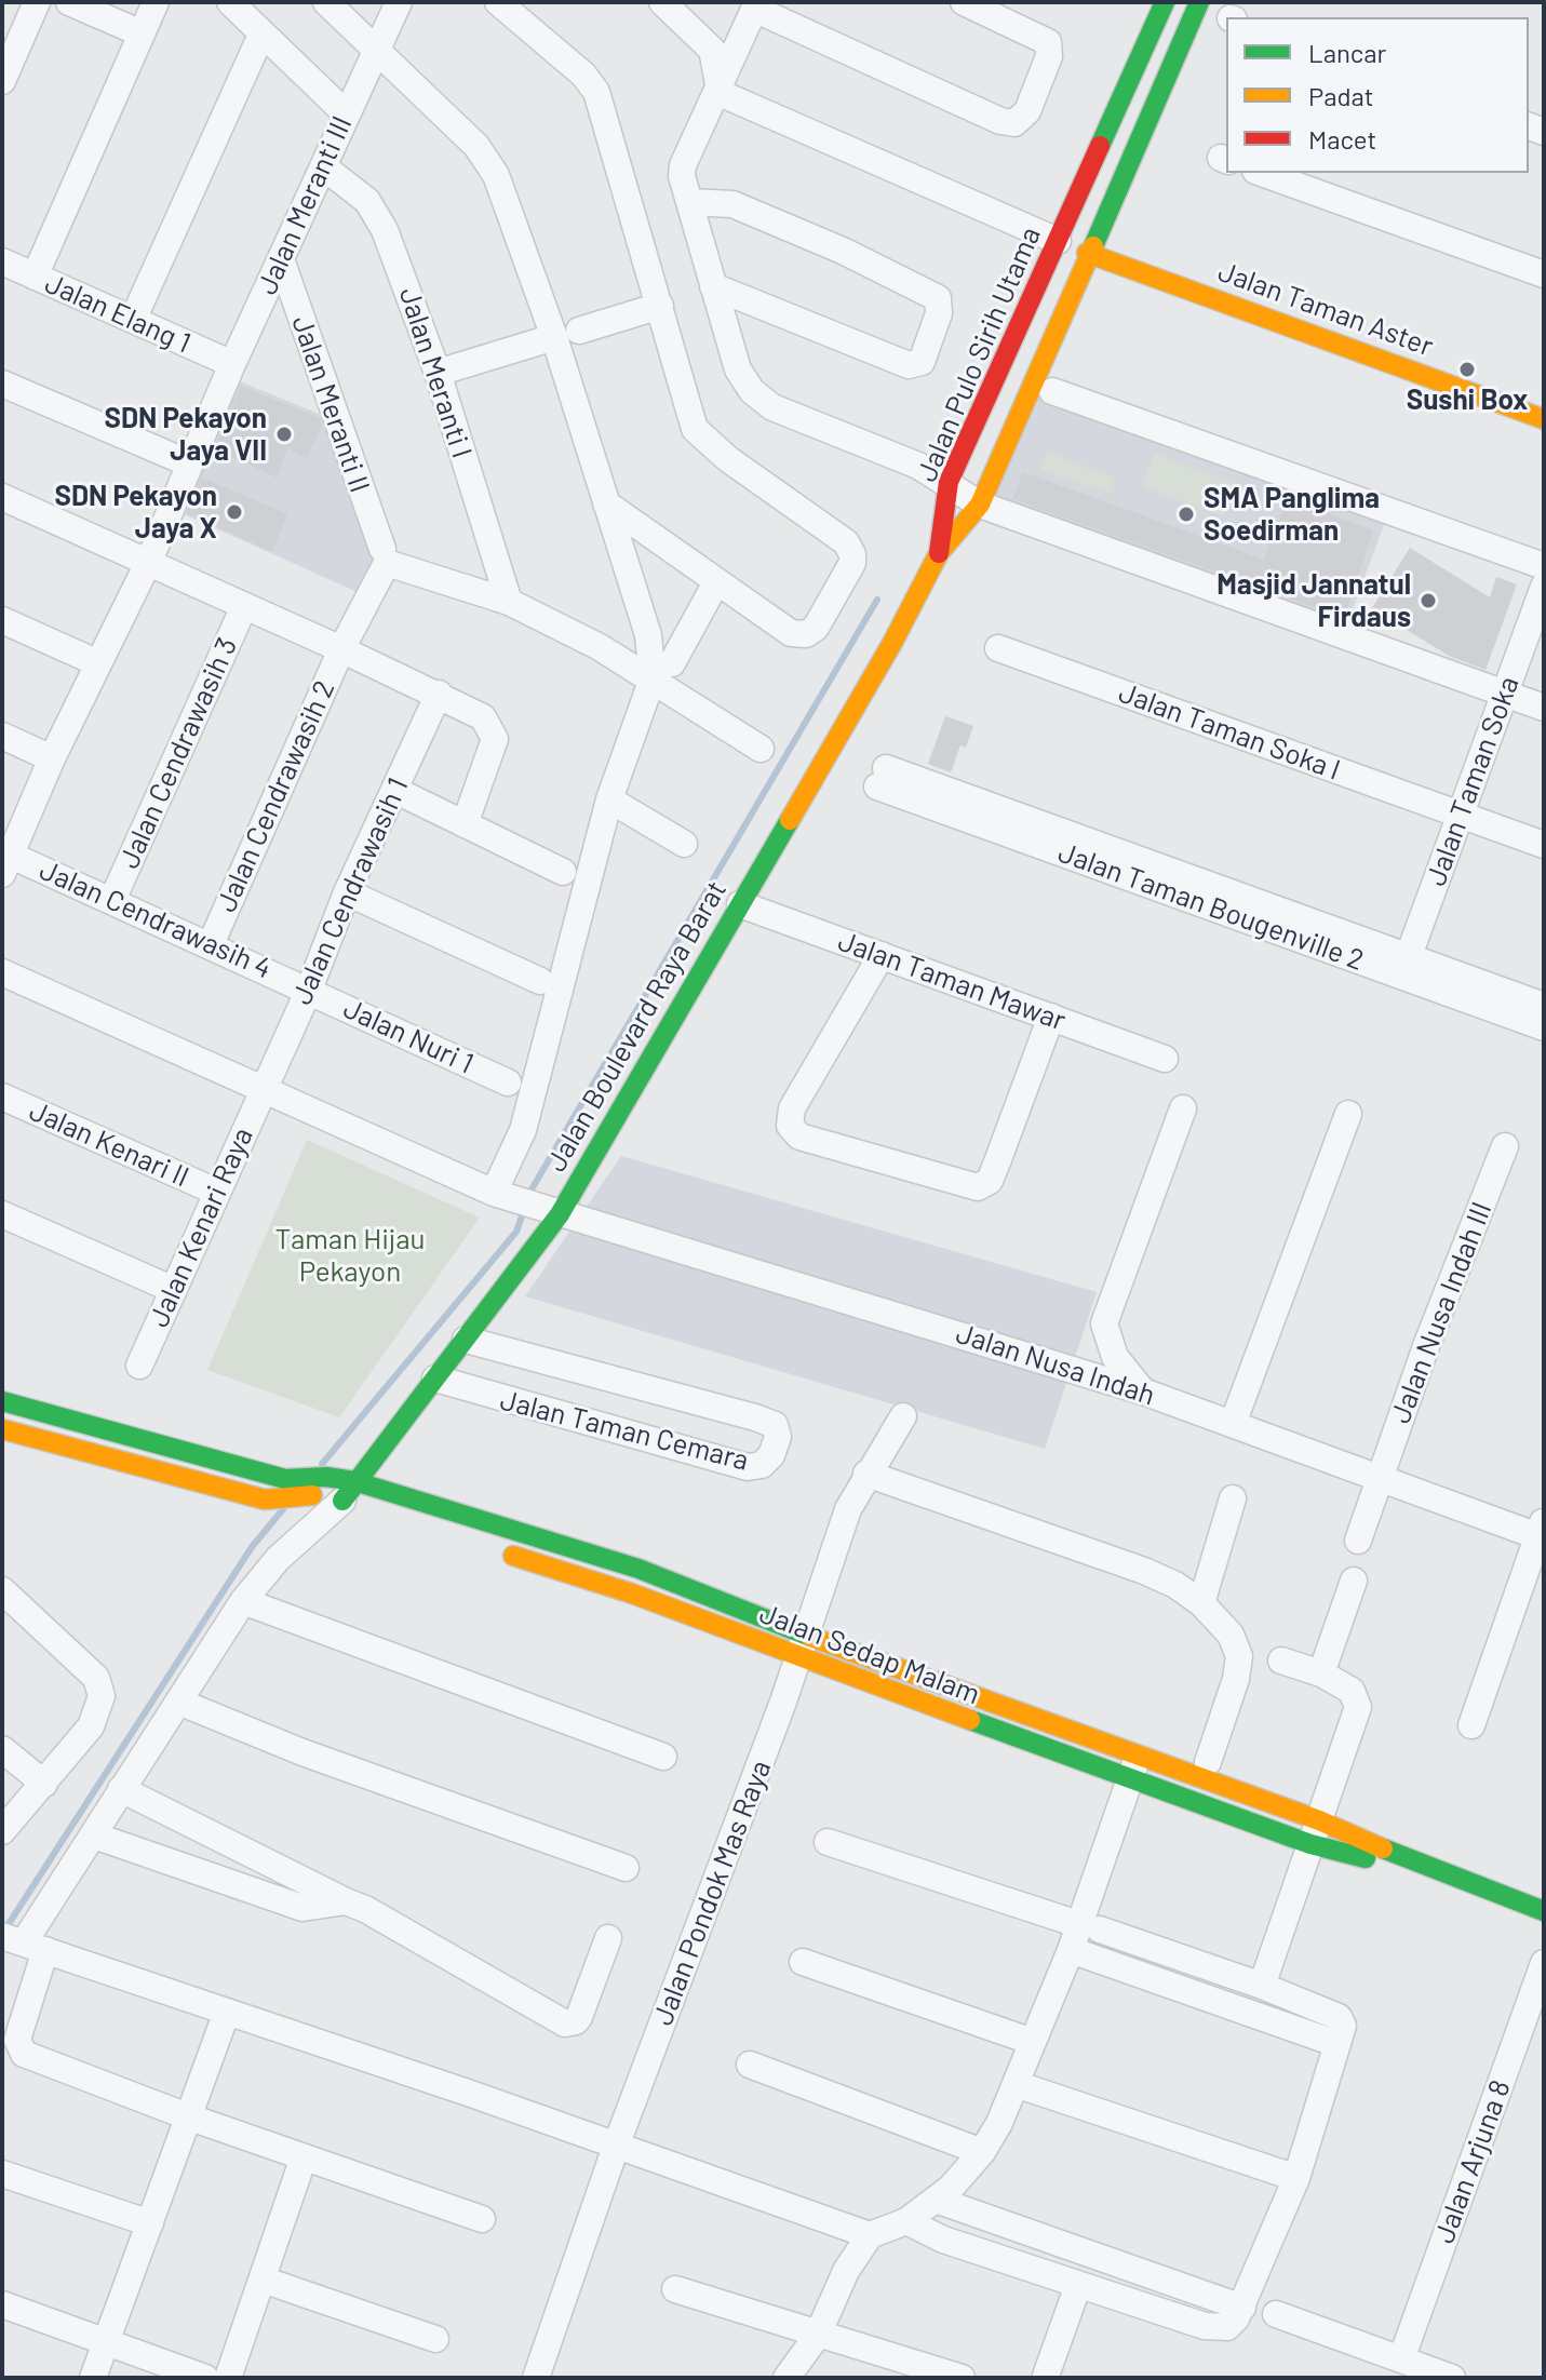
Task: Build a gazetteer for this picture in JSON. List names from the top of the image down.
{
  "streets": {
    "main road": [
      "Jalan Taman Aster",
      "Jalan Pulo Sirih Utama",
      "Jalan Boulevard Raya Barat",
      "Jalan Sedap Malam"
    ],
    "street": [
      "Jalan Meranti III",
      "Jalan Elang 1",
      "Jalan Meranti I",
      "Jalan Meranti II",
      "Jalan Taman Soka I",
      "Jalan Cendrawasih 3",
      "Jalan Taman Soka",
      "Jalan Cendrawasih 2",
      "Jalan Cendrawasih 1",
      "Jalan Taman Bougenville 2",
      "Jalan Cendrawasih 4",
      "Jalan Taman Mawar",
      "Jalan Nuri 1",
      "Jalan Kenari II",
      "Jalan Kenari Raya",
      "Jalan Nusa Indah III",
      "Jalan Nusa Indah",
      "Jalan Taman Cemara",
      "Jalan Pondok Mas Raya",
      "Jalan Arjuna 8"
    ]
  },
  "crossings": [
    ["Jalan Meranti III", "Jalan Elang 1"],
    ["Jalan Meranti III", "Jalan Meranti I"],
    ["Jalan Meranti III", "Jalan Meranti II"],
    ["Jalan Meranti III", "Jalan Cendrawasih 4"],
    ["Jalan Taman Aster", "Jalan Pulo Sirih Utama"],
    ["Jalan Pulo Sirih Utama", "Jalan Boulevard Raya Barat"],
    ["Jalan Meranti I", "Jalan Cendrawasih 2"],
    ["Jalan Taman Soka I", "Jalan Taman Soka"],
    ["Jalan Cendrawasih 3", "Jalan Cendrawasih 4"],
    ["Jalan Taman Soka", "Jalan Taman Bougenville 2"],
    ["Jalan Cendrawasih 2", "Jalan Cendrawasih 4"],
    ["Jalan Cendrawasih 1", "Jalan Cendrawasih 4"],
    ["Jalan Cendrawasih 1", "Jalan Nuri 1"],
    ["Jalan Cendrawasih 1", "Jalan Kenari Raya"],
    ["Jalan Cendrawasih 1", "Jalan Nusa Indah"],
    ["Jalan Cendrawasih 4", "Jalan Nuri 1"],
    ["Jalan Taman Mawar", "Jalan Boulevard Raya Barat"],
    ["Jalan Boulevard Raya Barat", "Jalan Nusa Indah"],
    ["Jalan Boulevard Raya Barat", "Jalan Taman Cemara"],
    ["Jalan Boulevard Raya Barat", "Jalan Sedap Malam"],
    ["Jalan Kenari II", "Jalan Kenari Raya"],
    ["Jalan Kenari Raya", "Jalan Nusa Indah"],
    ["Jalan Nusa Indah III", "Jalan Nusa Indah"],
    ["Jalan Sedap Malam", "Jalan Pondok Mas Raya"]
  ],
  "parks": ["Taman Hijau Pekayon"],
  "places": [
    "Sushi Box",
    "SDN Pekayon Jaya VII",
    "SDN Pekayon Jaya X",
    "SMA Panglima Soedirman",
    "Masjid Jannatul Firdaus"
  ],
  "legend": ["Lancar", "Padat", "Macet"]
}
